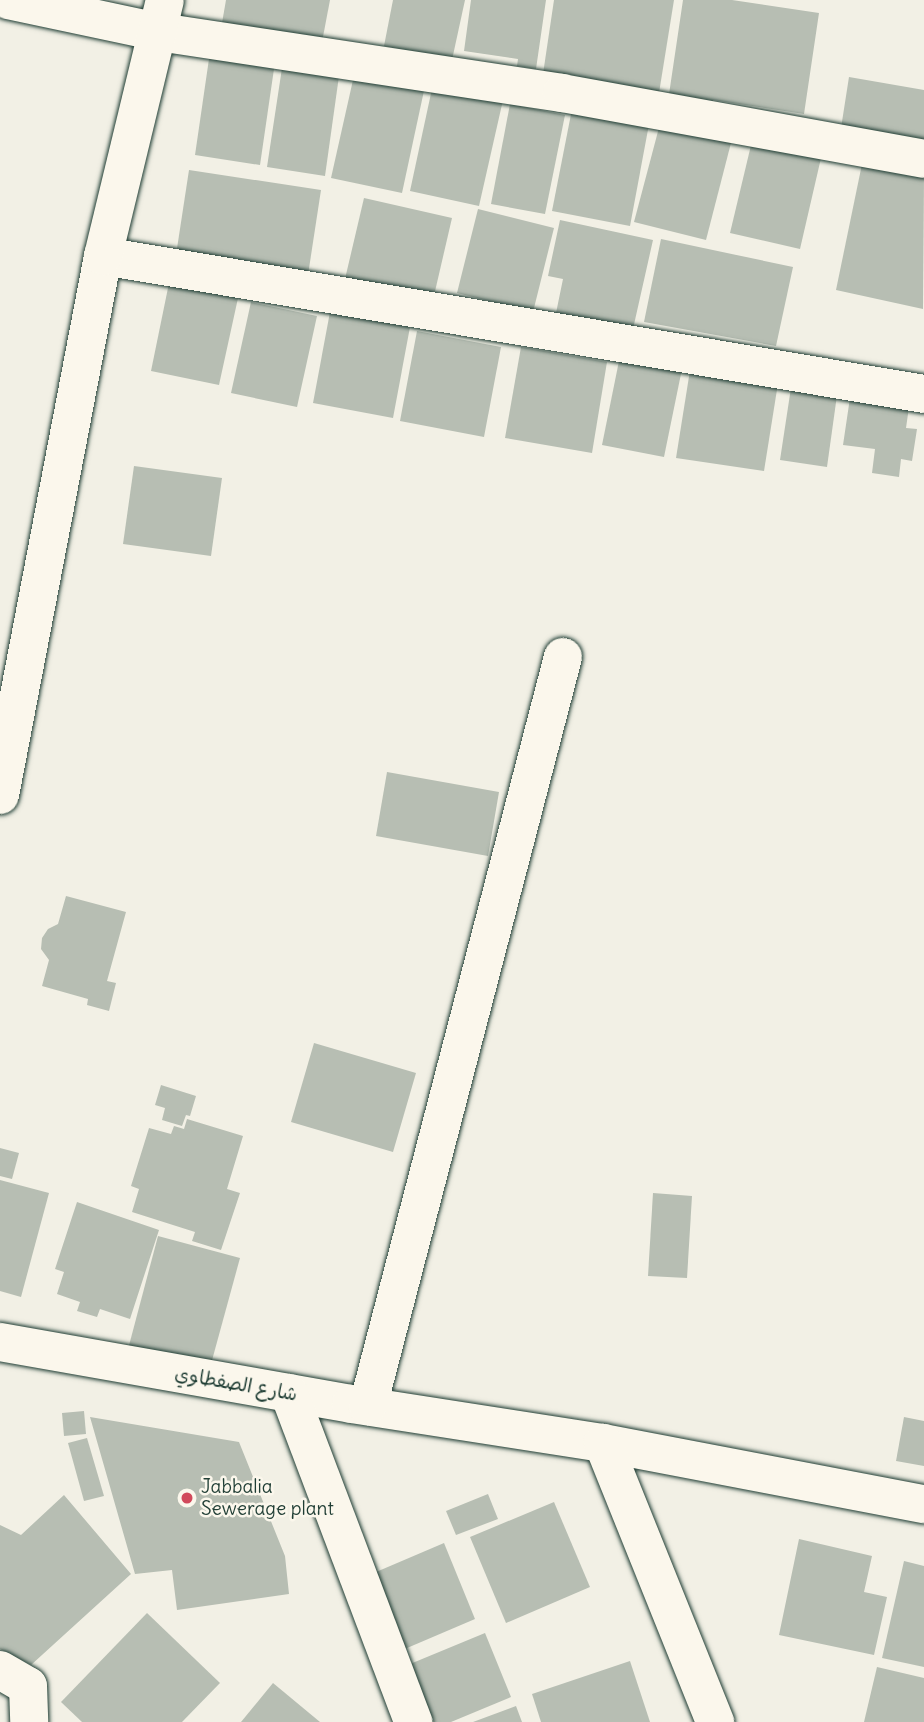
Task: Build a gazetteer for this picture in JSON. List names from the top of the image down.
{
  "streets": {
    "street": ["شارع الصفطاوي"]
  },
  "places": ["Jabbalia Sewerage plant"]
}
